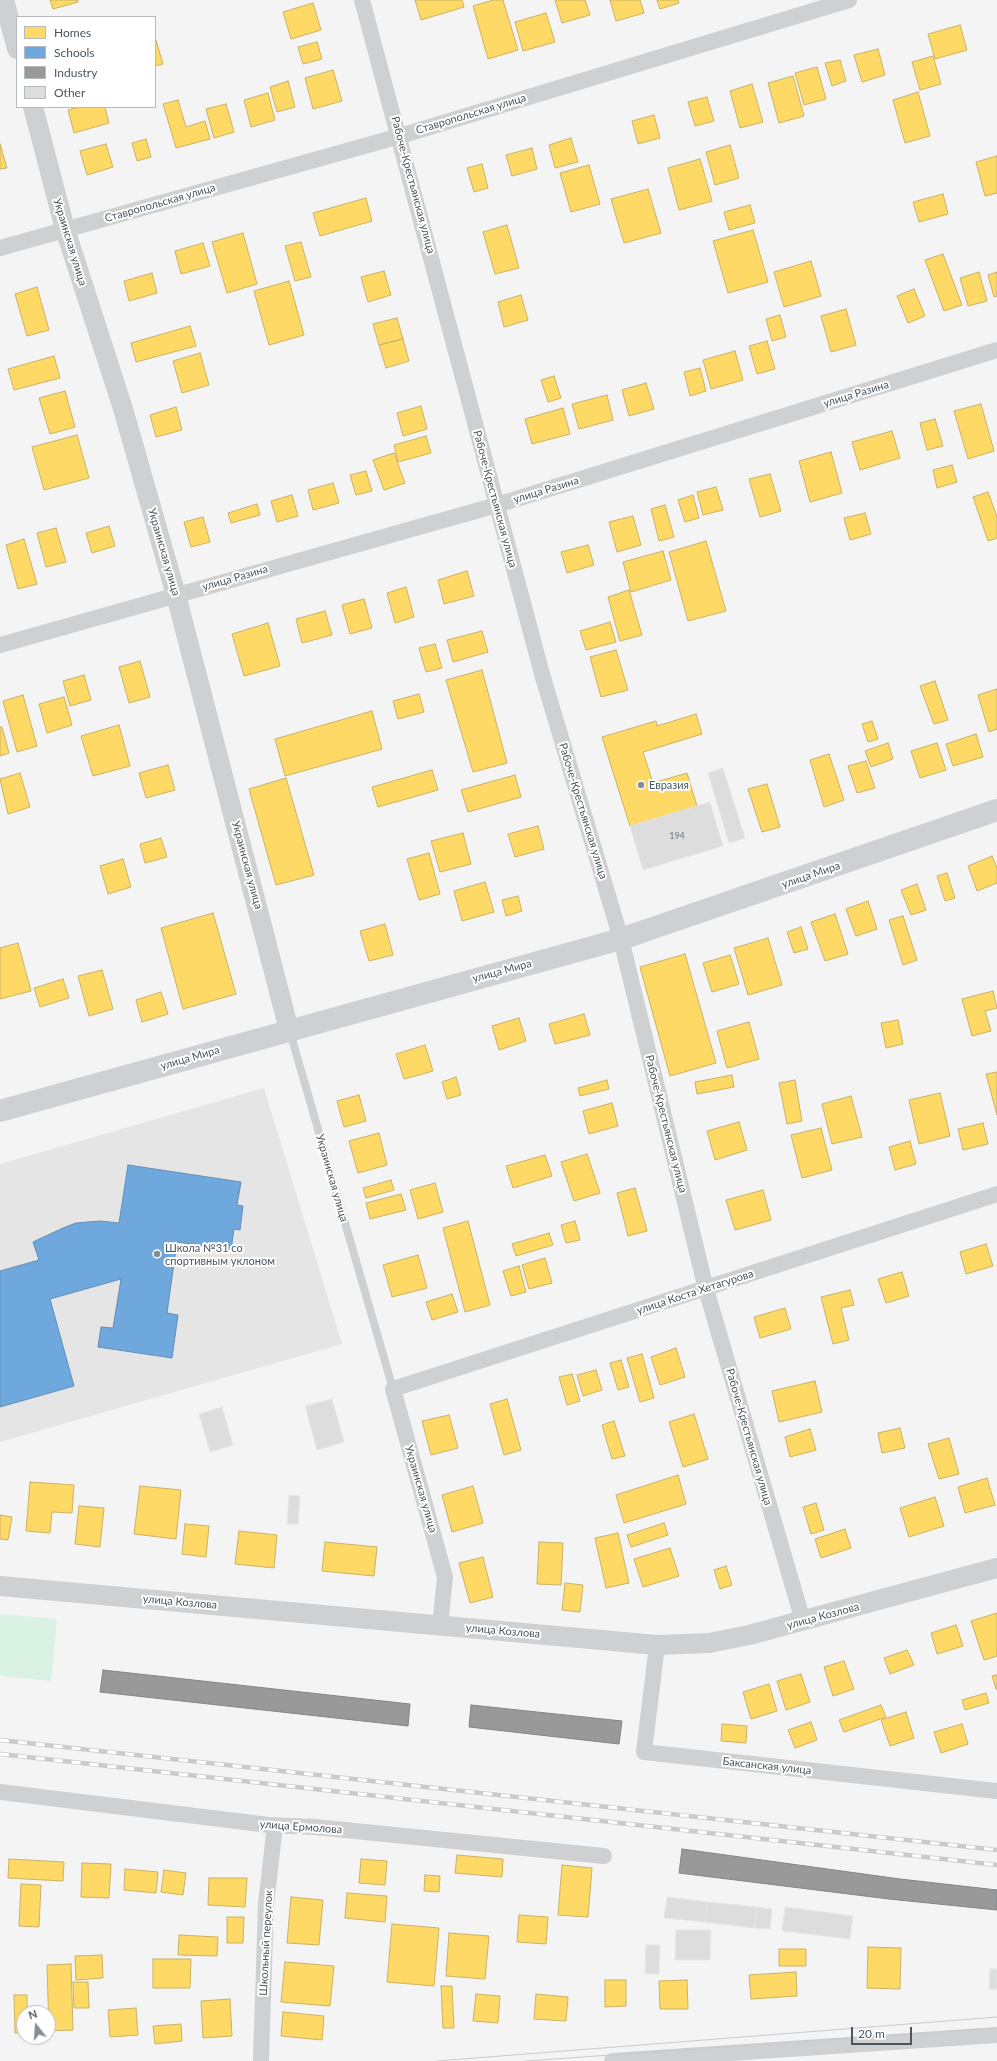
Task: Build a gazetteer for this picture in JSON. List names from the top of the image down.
{
  "streets": {
    "main road": ["улица Мира"],
    "street": [
      "Ставропольская улица",
      "Рабоче-Крестьянская улица",
      "Украинская улица",
      "улица Разина",
      "улица Коста Хетагурова",
      "улица Козлова",
      "Баксанская улица",
      "улица Ермолова",
      "Школьный переулок"
    ]
  },
  "crossings": [
    ["Ставропольская улица", "Рабоче-Крестьянская улица"],
    ["Ставропольская улица", "Украинская улица"],
    ["Рабоче-Крестьянская улица", "улица Разина"],
    ["Рабоче-Крестьянская улица", "улица Мира"],
    ["Рабоче-Крестьянская улица", "улица Коста Хетагурова"],
    ["Рабоче-Крестьянская улица", "улица Козлова"],
    ["Украинская улица", "улица Разина"],
    ["Украинская улица", "улица Мира"],
    ["Украинская улица", "улица Коста Хетагурова"],
    ["Украинская улица", "улица Козлова"],
    ["улица Козлова", "Баксанская улица"],
    ["улица Ермолова", "Школьный переулок"]
  ],
  "places": ["Евразия", "Школа №31 со спортивным уклоном"],
  "house_numbers": ["194"],
  "legend": [
    "Homes",
    "Schools",
    "Industry",
    "Other"
  ],
  "scale_bar": "20 m",
  "north": "top"
}
